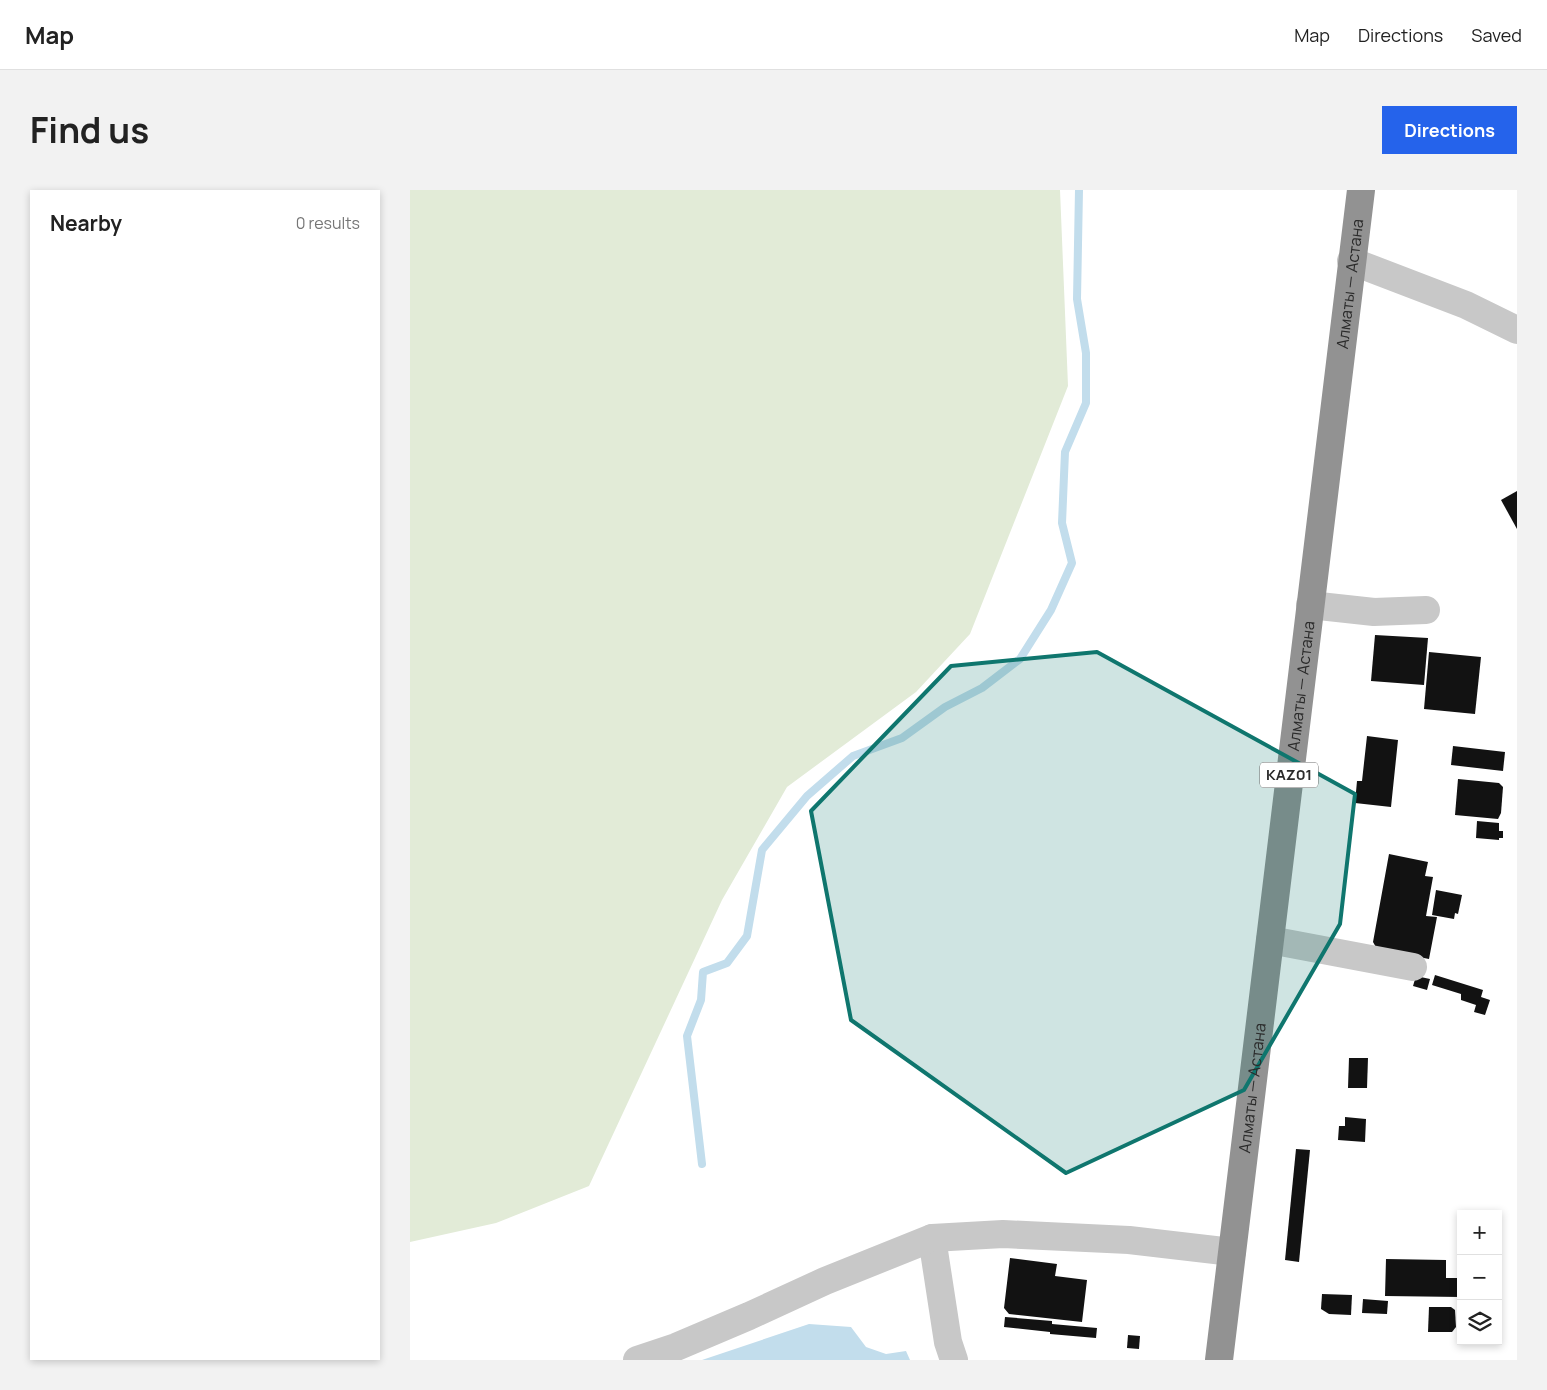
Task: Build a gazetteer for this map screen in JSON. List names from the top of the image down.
{
  "streets": {
    "highway": ["Алматы — Астана", "KАZ01"]
  },
  "page": {
    "header": "Map",
    "nav": ["Map", "Directions", "Saved"],
    "title": "Find us",
    "buttons": "Directions",
    "heading": ["Nearby", "0 results"],
    "map_buttons": ["+", "−"]
  }
}
